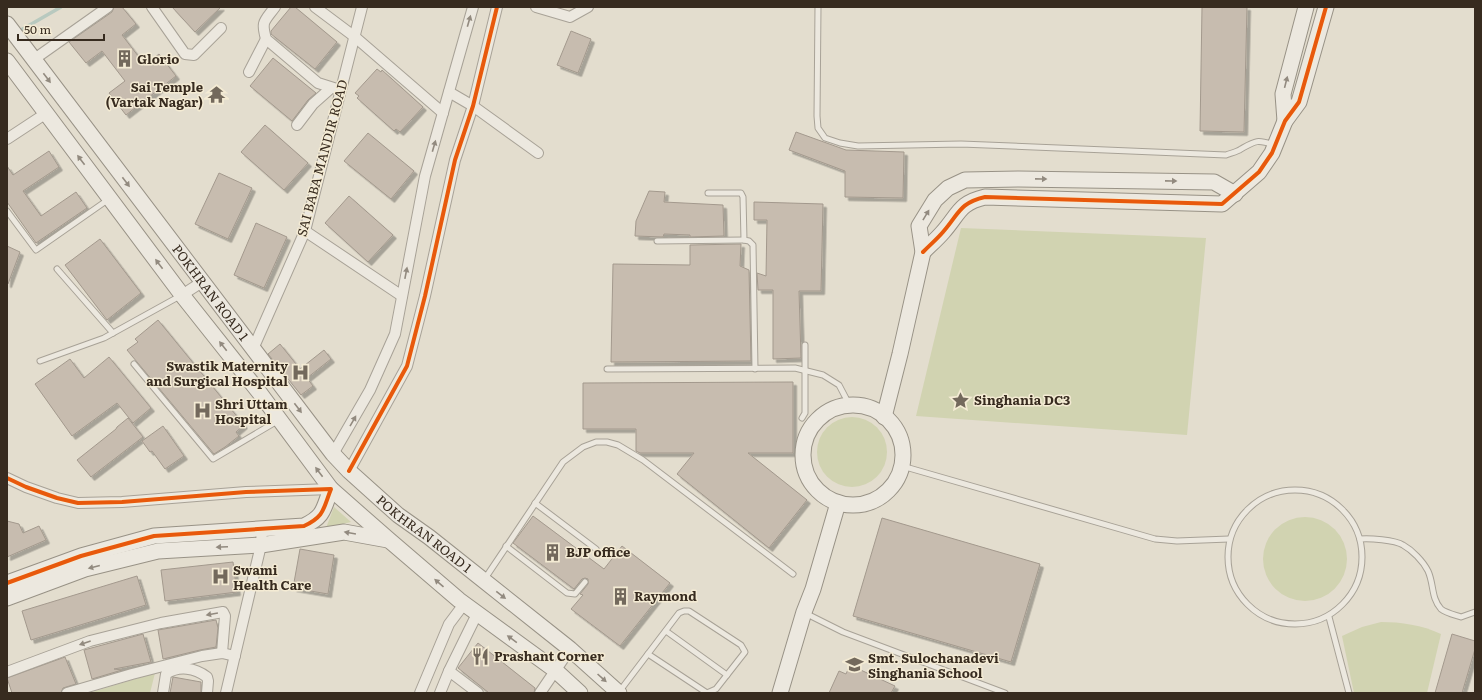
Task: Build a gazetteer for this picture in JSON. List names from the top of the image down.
{
  "streets": {
    "street": ["SAI BABA MANDIR ROAD", "POKHRAN ROAD 1"]
  },
  "crossings": [
    ["SAI BABA MANDIR ROAD", "POKHRAN ROAD 1"]
  ],
  "places": {
    "building": ["Glorio", "BJP office", "Raymond"],
    "temple": ["Sai Temple (Vartak Nagar)"],
    "hospital": ["Swastik Maternity and Surgical Hospital", "Shri Uttam Hospital", "Swami Health Care"],
    "place": ["Singhania DC3"],
    "restaurant": ["Prashant Corner"],
    "school or university": ["Smt. Sulochanadevi Singhania School"]
  },
  "scale_bar": "50 m"
}
